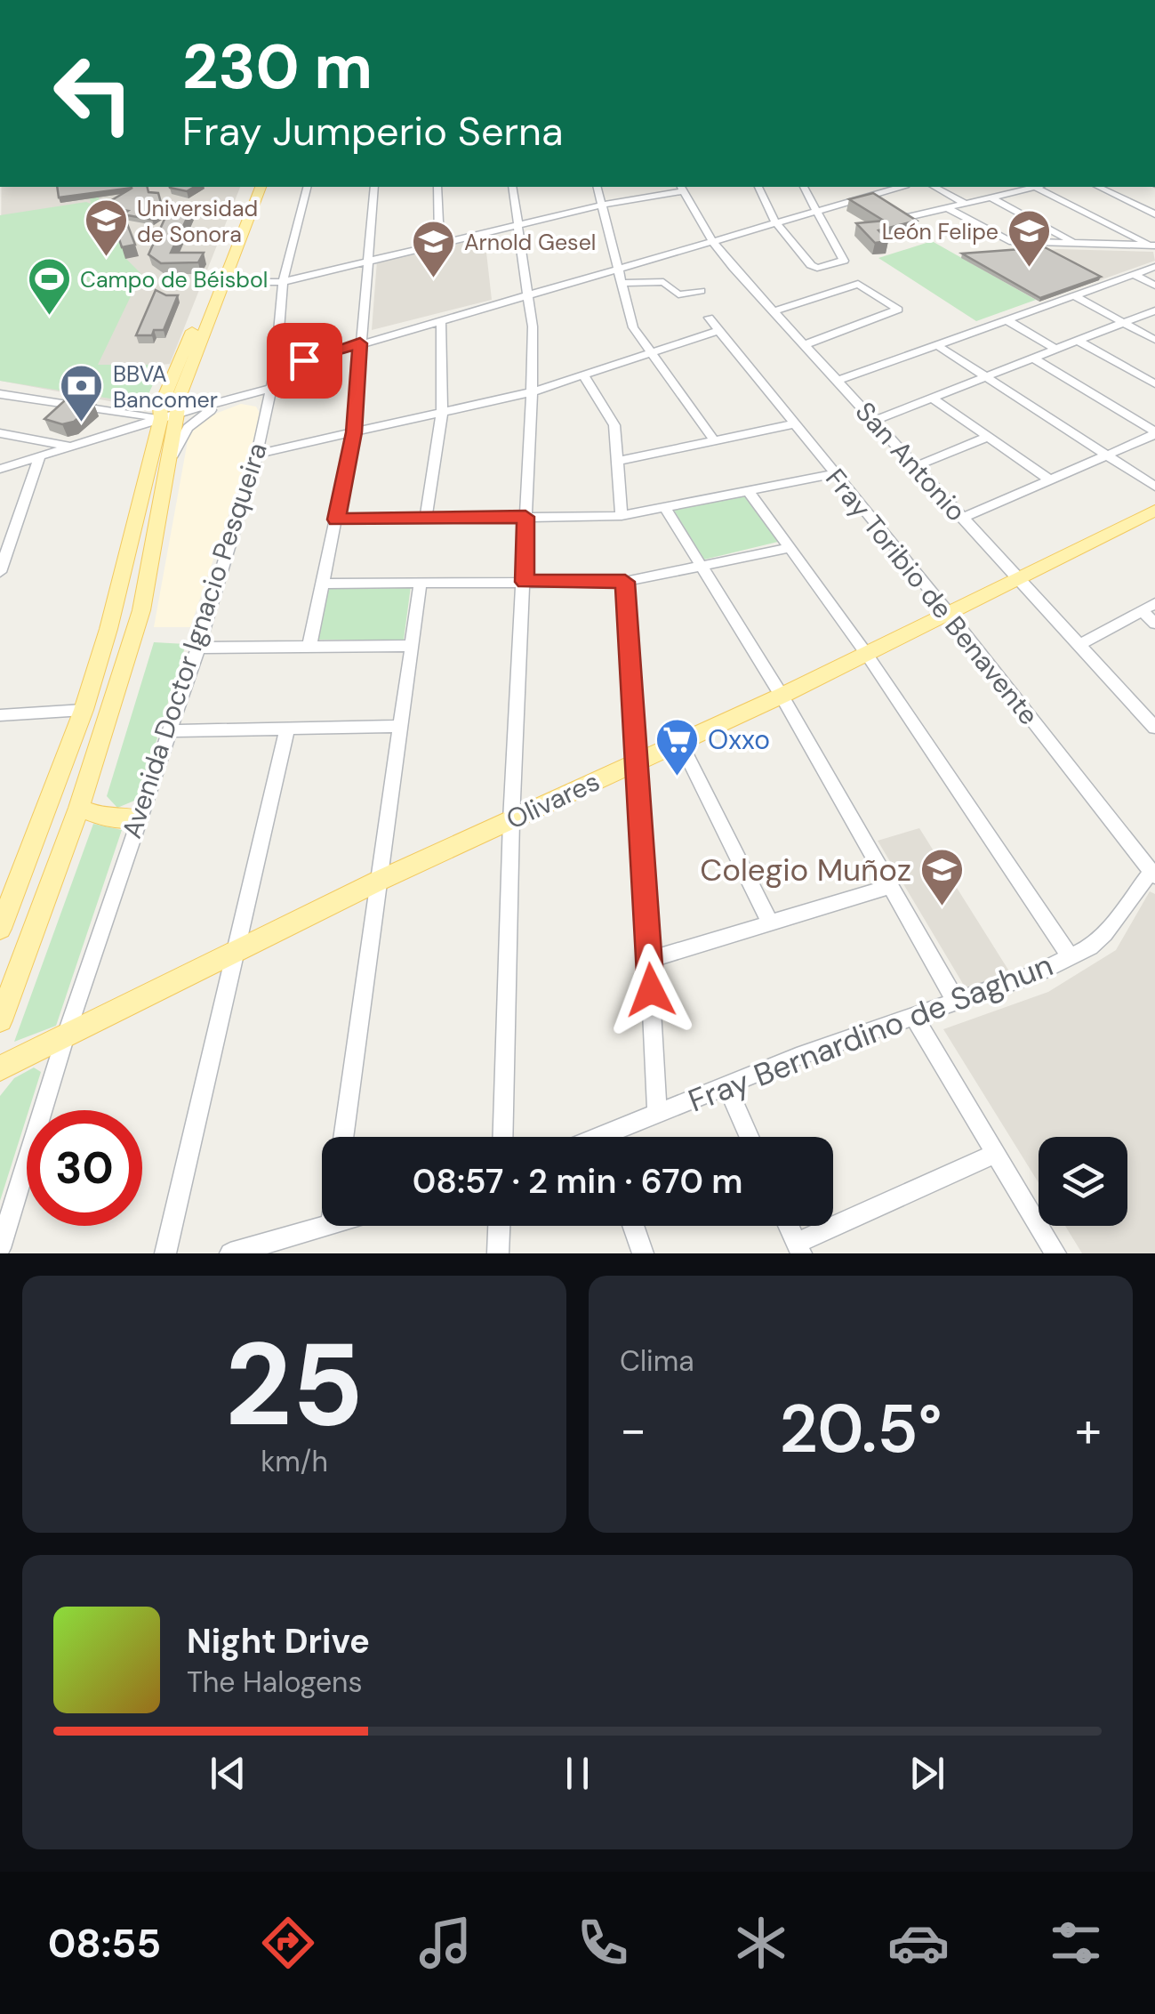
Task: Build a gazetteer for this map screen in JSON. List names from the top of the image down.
{
  "streets": {
    "main road": ["Olivares"],
    "street": [
      "San Antonio",
      "Fray Toribio de Benavente",
      "Avenida Doctor Ignacio Pesqueira",
      "Fray Bernardino de Saghun"
    ]
  },
  "crossings": [
    ["San Antonio", "Olivares"],
    ["Fray Toribio de Benavente", "Olivares"],
    ["Fray Toribio de Benavente", "Fray Bernardino de Saghun"],
    ["Avenida Doctor Ignacio Pesqueira", "Olivares"]
  ],
  "places": {
    "school or university": [
      "Universidad de Sonora",
      "León Felipe",
      "Arnold Gesel",
      "Colegio Muñoz"
    ],
    "sports": ["Campo de Béisbol"],
    "bank": ["BBVA Bancomer"],
    "supermarket": ["Oxxo"]
  },
  "page": {
    "turn": ["230 m", "Fray Jumperio Serna"],
    "limit": "30",
    "trip": "08:57 · 2 min · 670 m",
    "tile": [
      ["25", "km/h"],
      "Clima"
    ],
    "heat": ["−", "20.5°", "+"],
    "song": ["Night Drive", "The Halogens"],
    "tabs": "08:55"
  }
}
